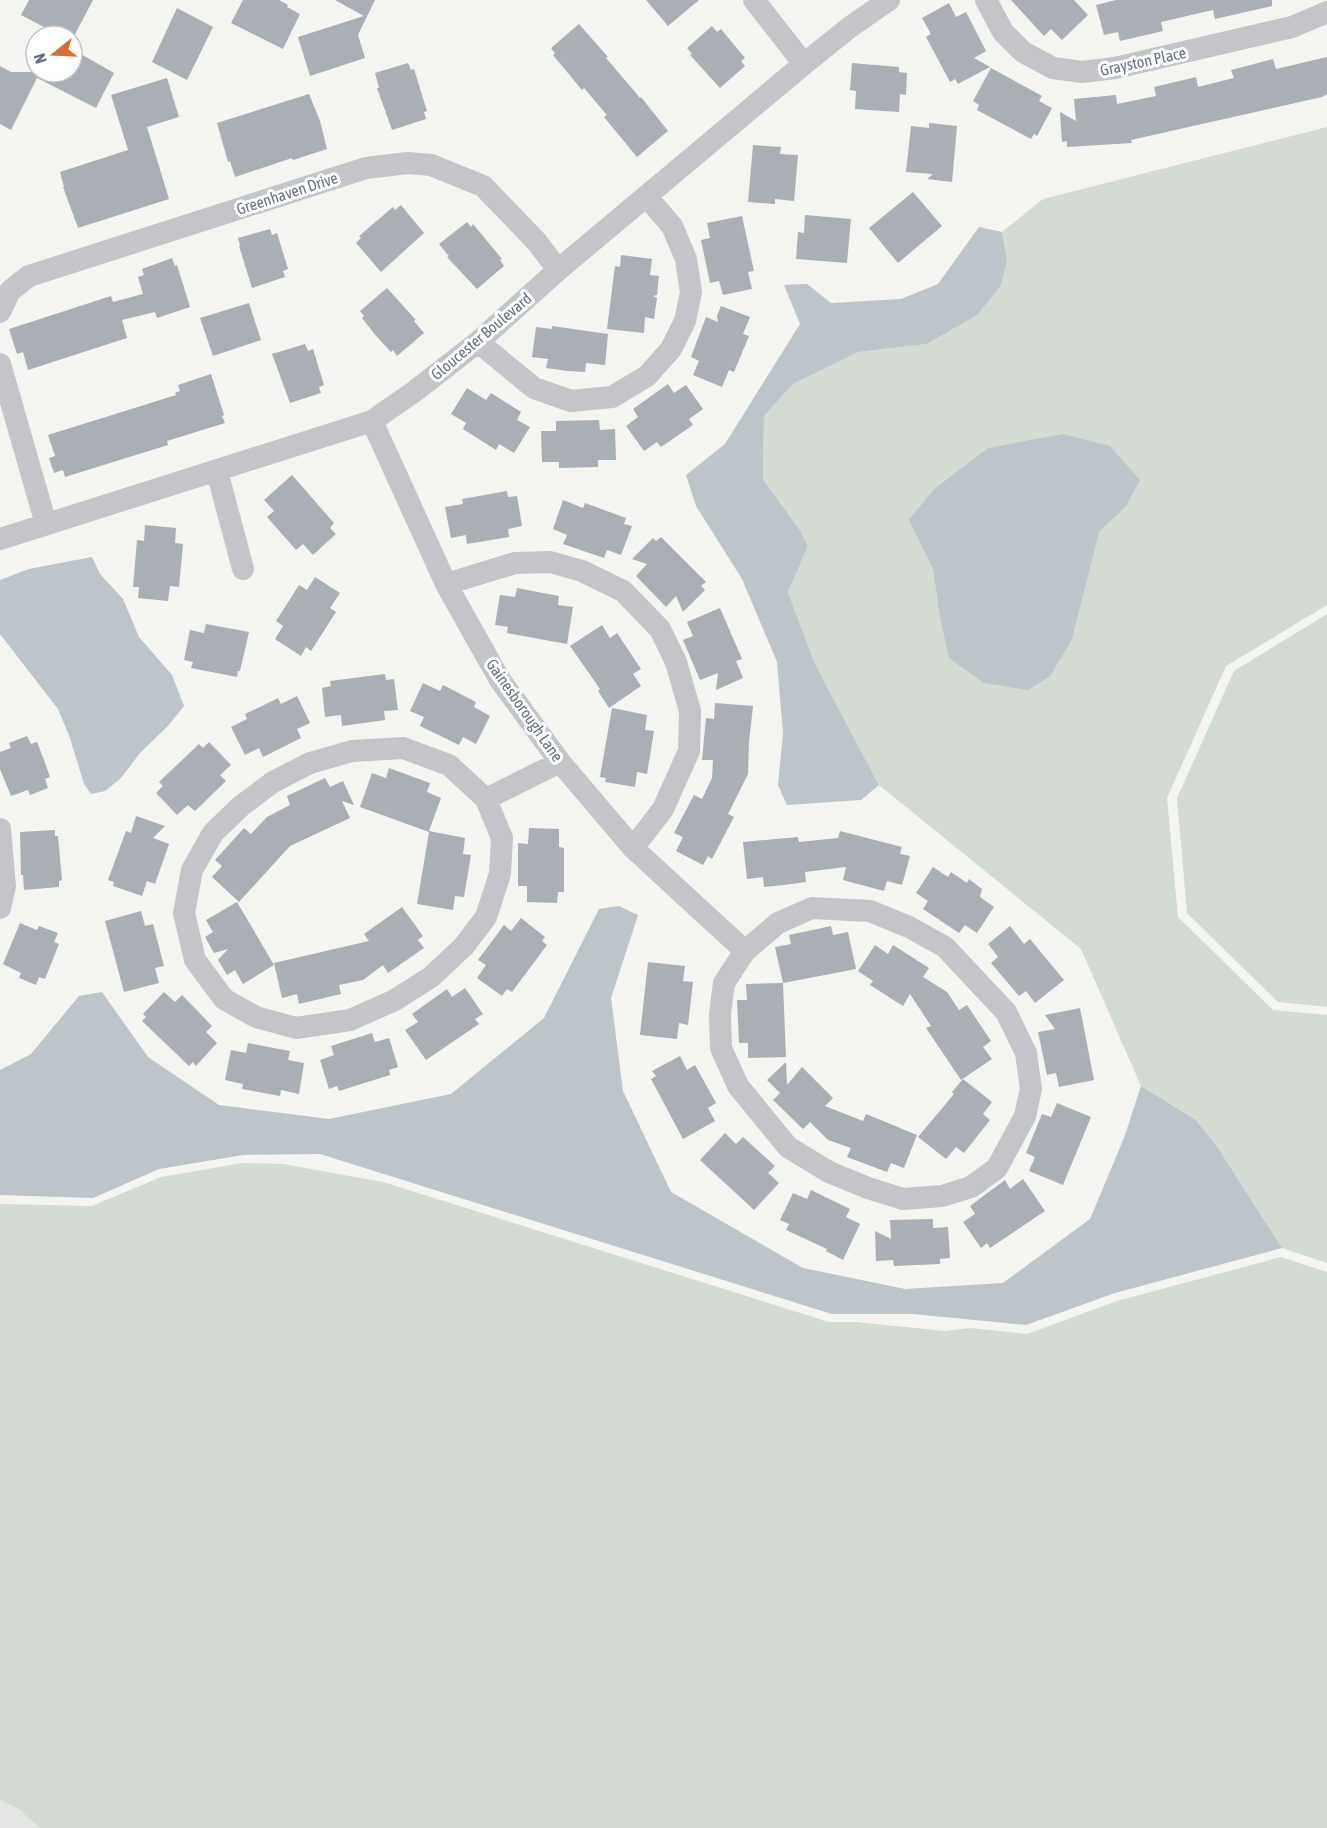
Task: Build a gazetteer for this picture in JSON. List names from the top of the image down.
{
  "streets": {
    "street": [
      "Grayston Place",
      "Greenhaven Drive",
      "Gloucester Boulevard",
      "Gainesborough Lane"
    ]
  },
  "crossings": [
    ["Greenhaven Drive", "Gloucester Boulevard"],
    ["Gloucester Boulevard", "Gainesborough Lane"]
  ],
  "north": "left"
}
